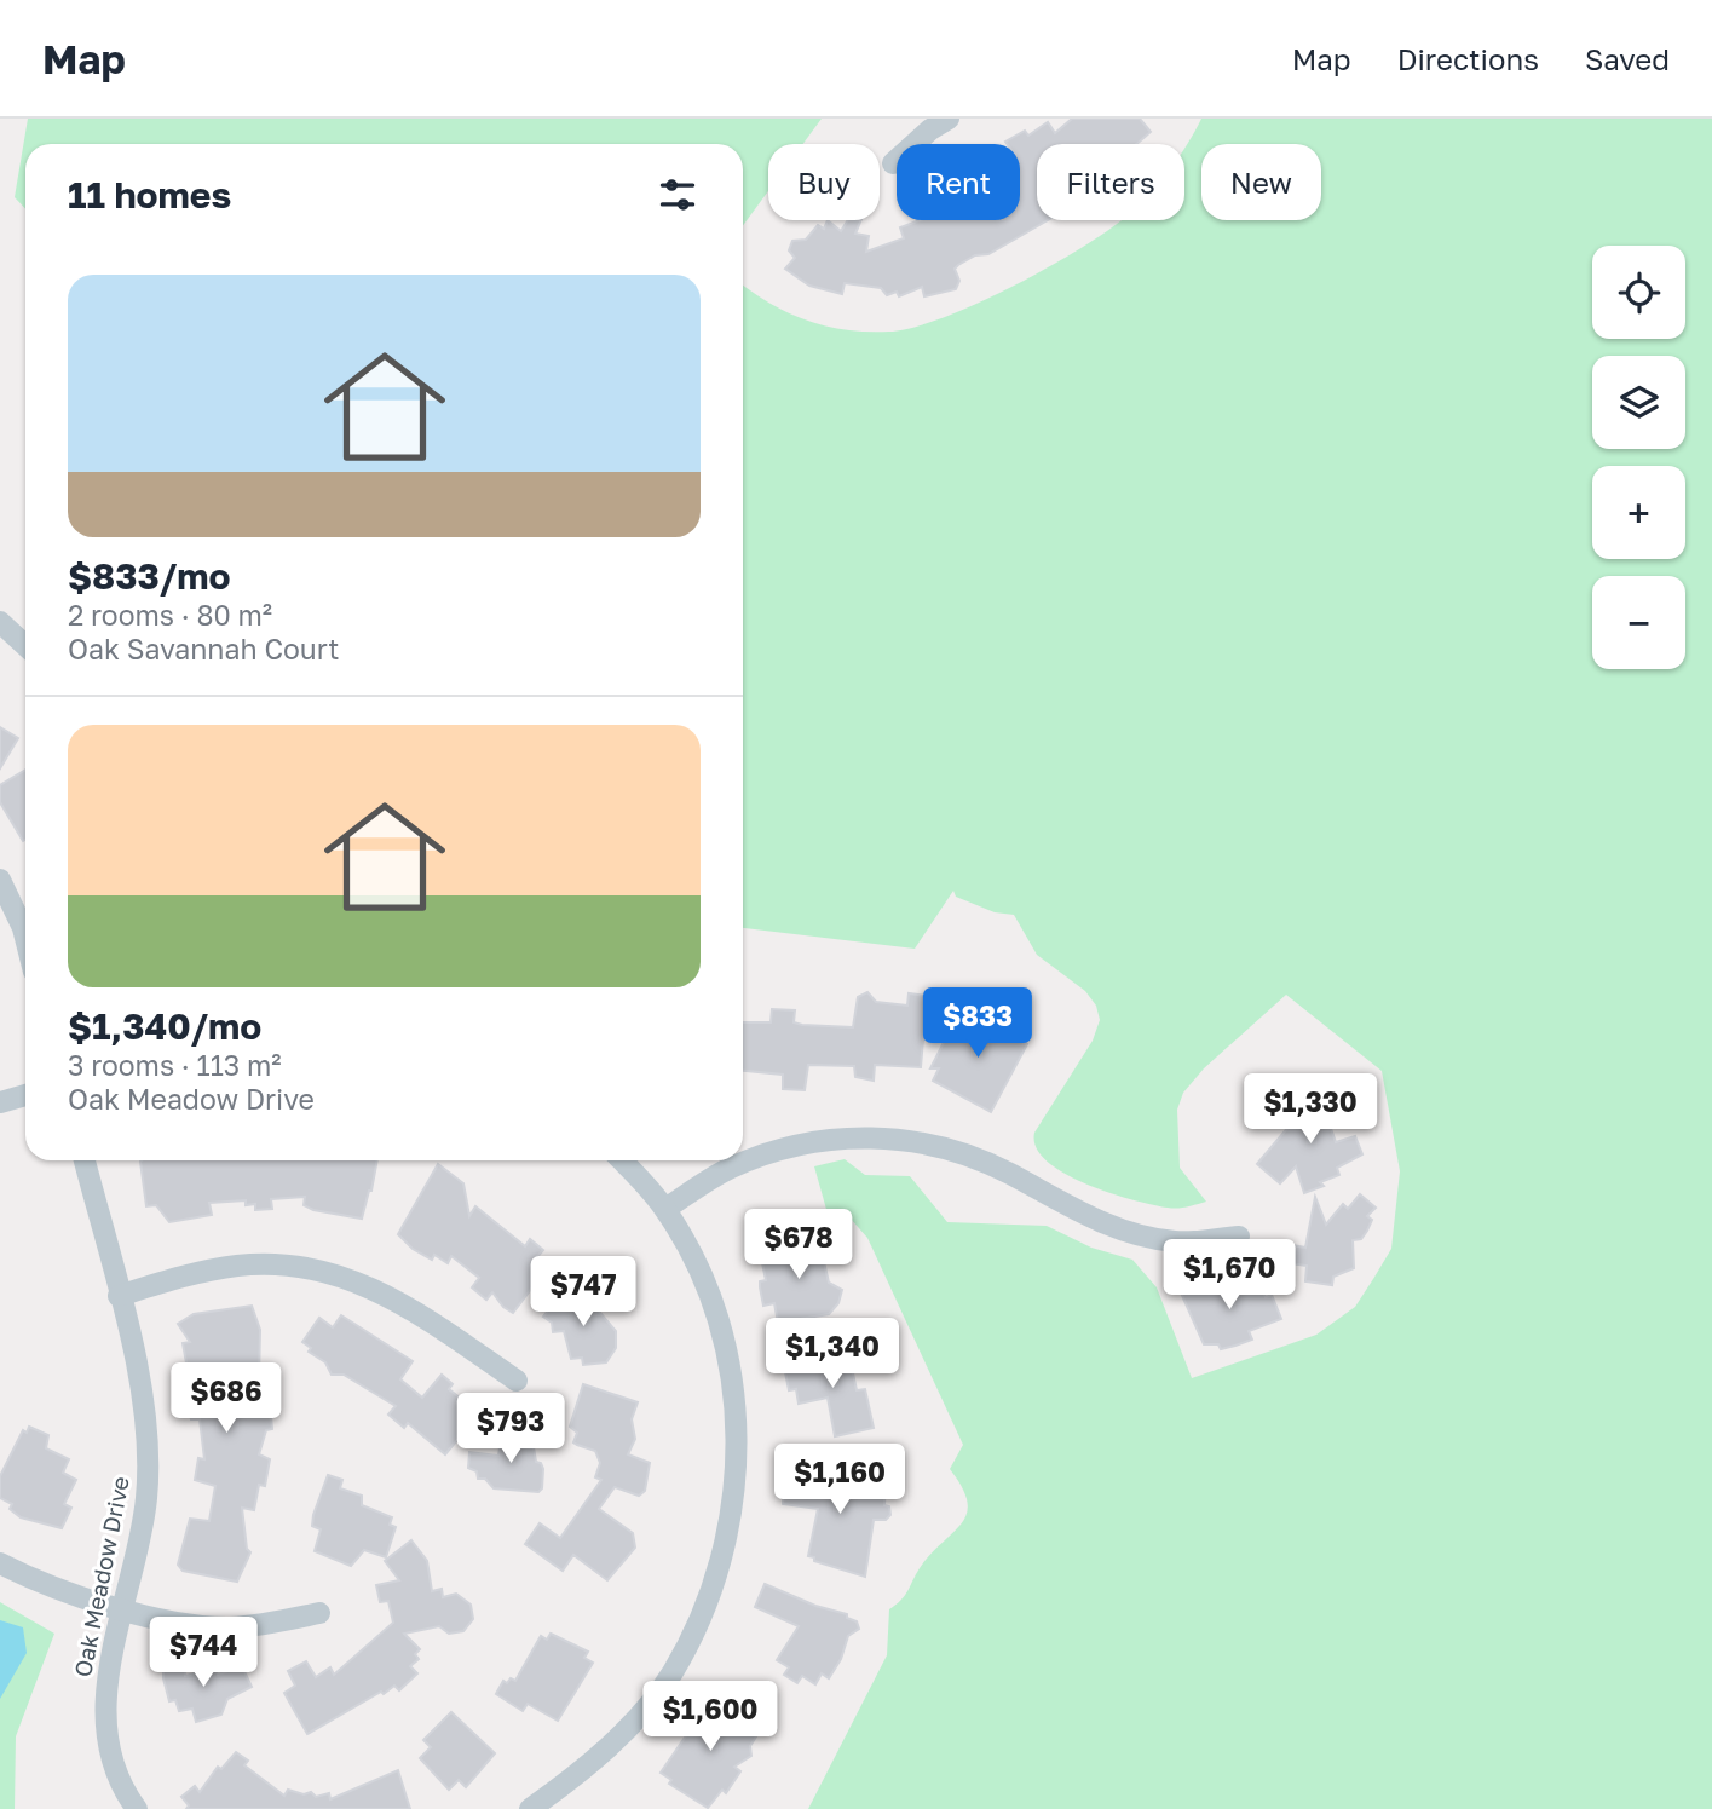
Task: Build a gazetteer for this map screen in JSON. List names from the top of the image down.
{
  "streets": {
    "street": ["Oak Meadow Drive"]
  },
  "page": {
    "header": "Map",
    "nav": ["Map", "Directions", "Saved"],
    "chip": [
      "Buy",
      "Rent",
      "Filters",
      "New"
    ],
    "heading": "11 homes",
    "map_buttons": ["+", "−"],
    "list": [
      {
        "name": "$833/mo",
        "note": "2 rooms · 80 m² · Oak Savannah Court"
      },
      {
        "name": "$1,340/mo",
        "note": "3 rooms · 113 m² · Oak Meadow Drive"
      }
    ],
    "price": [
      "$833",
      "$1,330",
      "$678",
      "$1,670",
      "$747",
      "$1,340",
      "$686",
      "$793",
      "$1,160",
      "$744",
      "$1,600"
    ]
  }
}
